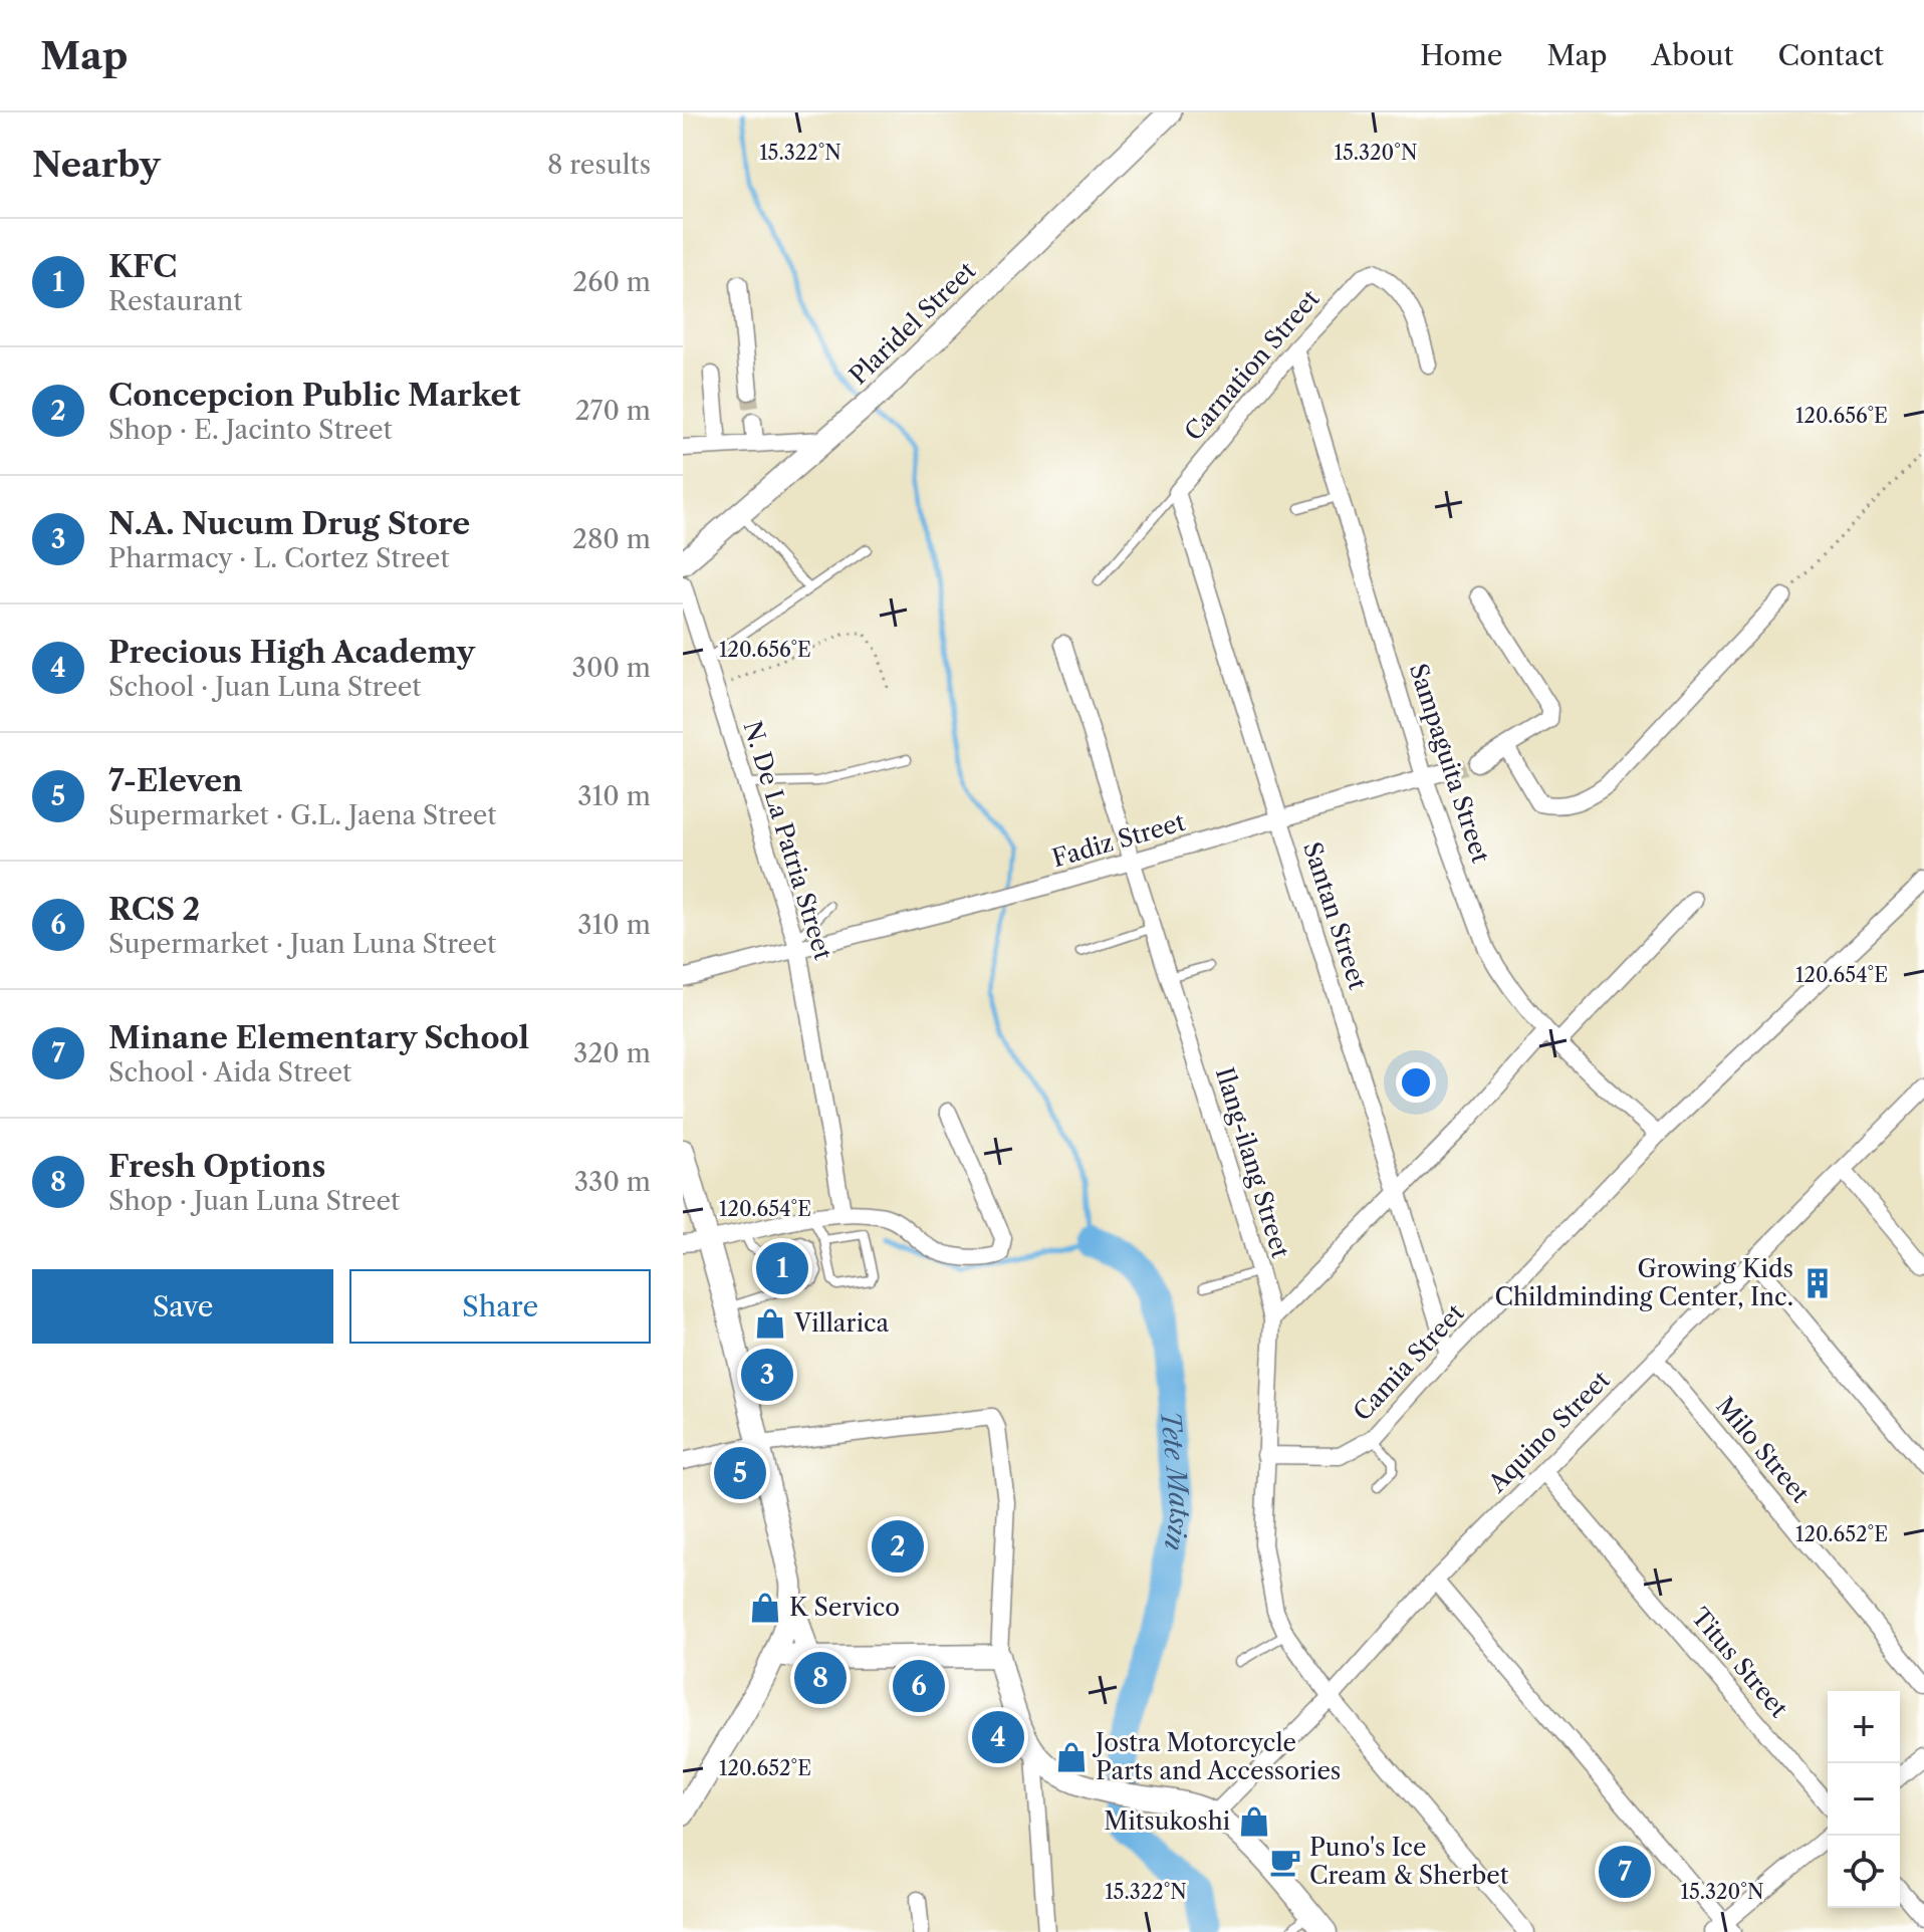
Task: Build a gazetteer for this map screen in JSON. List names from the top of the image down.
{
  "streets": {
    "street": [
      "Plaridel Street",
      "Carnation Street",
      "Sampaguita Street",
      "N. De La Patria Street",
      "Fadiz Street",
      "Santan Street",
      "Ilang-ilang Street",
      "Camia Street",
      "Aquino Street",
      "Milo Street",
      "Titus Street"
    ]
  },
  "crossings": [
    ["Carnation Street", "Sampaguita Street"],
    ["Carnation Street", "Santan Street"],
    ["Sampaguita Street", "Fadiz Street"],
    ["Sampaguita Street", "Camia Street"],
    ["N. De La Patria Street", "Fadiz Street"],
    ["Fadiz Street", "Santan Street"],
    ["Fadiz Street", "Ilang-ilang Street"],
    ["Santan Street", "Camia Street"],
    ["Ilang-ilang Street", "Camia Street"],
    ["Ilang-ilang Street", "Aquino Street"],
    ["Aquino Street", "Milo Street"],
    ["Aquino Street", "Titus Street"]
  ],
  "water": ["Tete Matsin"],
  "places": {
    "building": ["Growing Kids Childminding Center, Inc."],
    "shop": [
      "Villarica",
      "K Servico",
      "Jostra Motorcycle Parts and Accessories",
      "Mitsukoshi"
    ],
    "cafe": ["Puno's Ice Cream & Sherbet"]
  },
  "page": {
    "header": "Map",
    "nav": [
      "Home",
      "Map",
      "About",
      "Contact"
    ],
    "heading": ["Nearby", "8 results"],
    "list": [
      {
        "mark": "1",
        "name": "KFC",
        "note": "Restaurant",
        "value": "260 m"
      },
      {
        "mark": "2",
        "name": "Concepcion Public Market",
        "note": "Shop · E. Jacinto Street",
        "value": "270 m"
      },
      {
        "mark": "3",
        "name": "N.A. Nucum Drug Store",
        "note": "Pharmacy · L. Cortez Street",
        "value": "280 m"
      },
      {
        "mark": "4",
        "name": "Precious High Academy",
        "note": "School · Juan Luna Street",
        "value": "300 m"
      },
      {
        "mark": "5",
        "name": "7-Eleven",
        "note": "Supermarket · G.L. Jaena Street",
        "value": "310 m"
      },
      {
        "mark": "6",
        "name": "RCS 2",
        "note": "Supermarket · Juan Luna Street",
        "value": "310 m"
      },
      {
        "mark": "7",
        "name": "Minane Elementary School",
        "note": "School · Aida Street",
        "value": "320 m"
      },
      {
        "mark": "8",
        "name": "Fresh Options",
        "note": "Shop · Juan Luna Street",
        "value": "330 m"
      }
    ],
    "pins": [
      "1",
      "3",
      "5",
      "2",
      "8",
      "6",
      "4",
      "7"
    ],
    "buttons": ["Save", "Share"],
    "map_buttons": ["+", "−"]
  },
  "coordinates": [
    "15.322°N",
    "15.320°N",
    "120.656°E",
    "120.654°E",
    "120.652°E"
  ]
}
